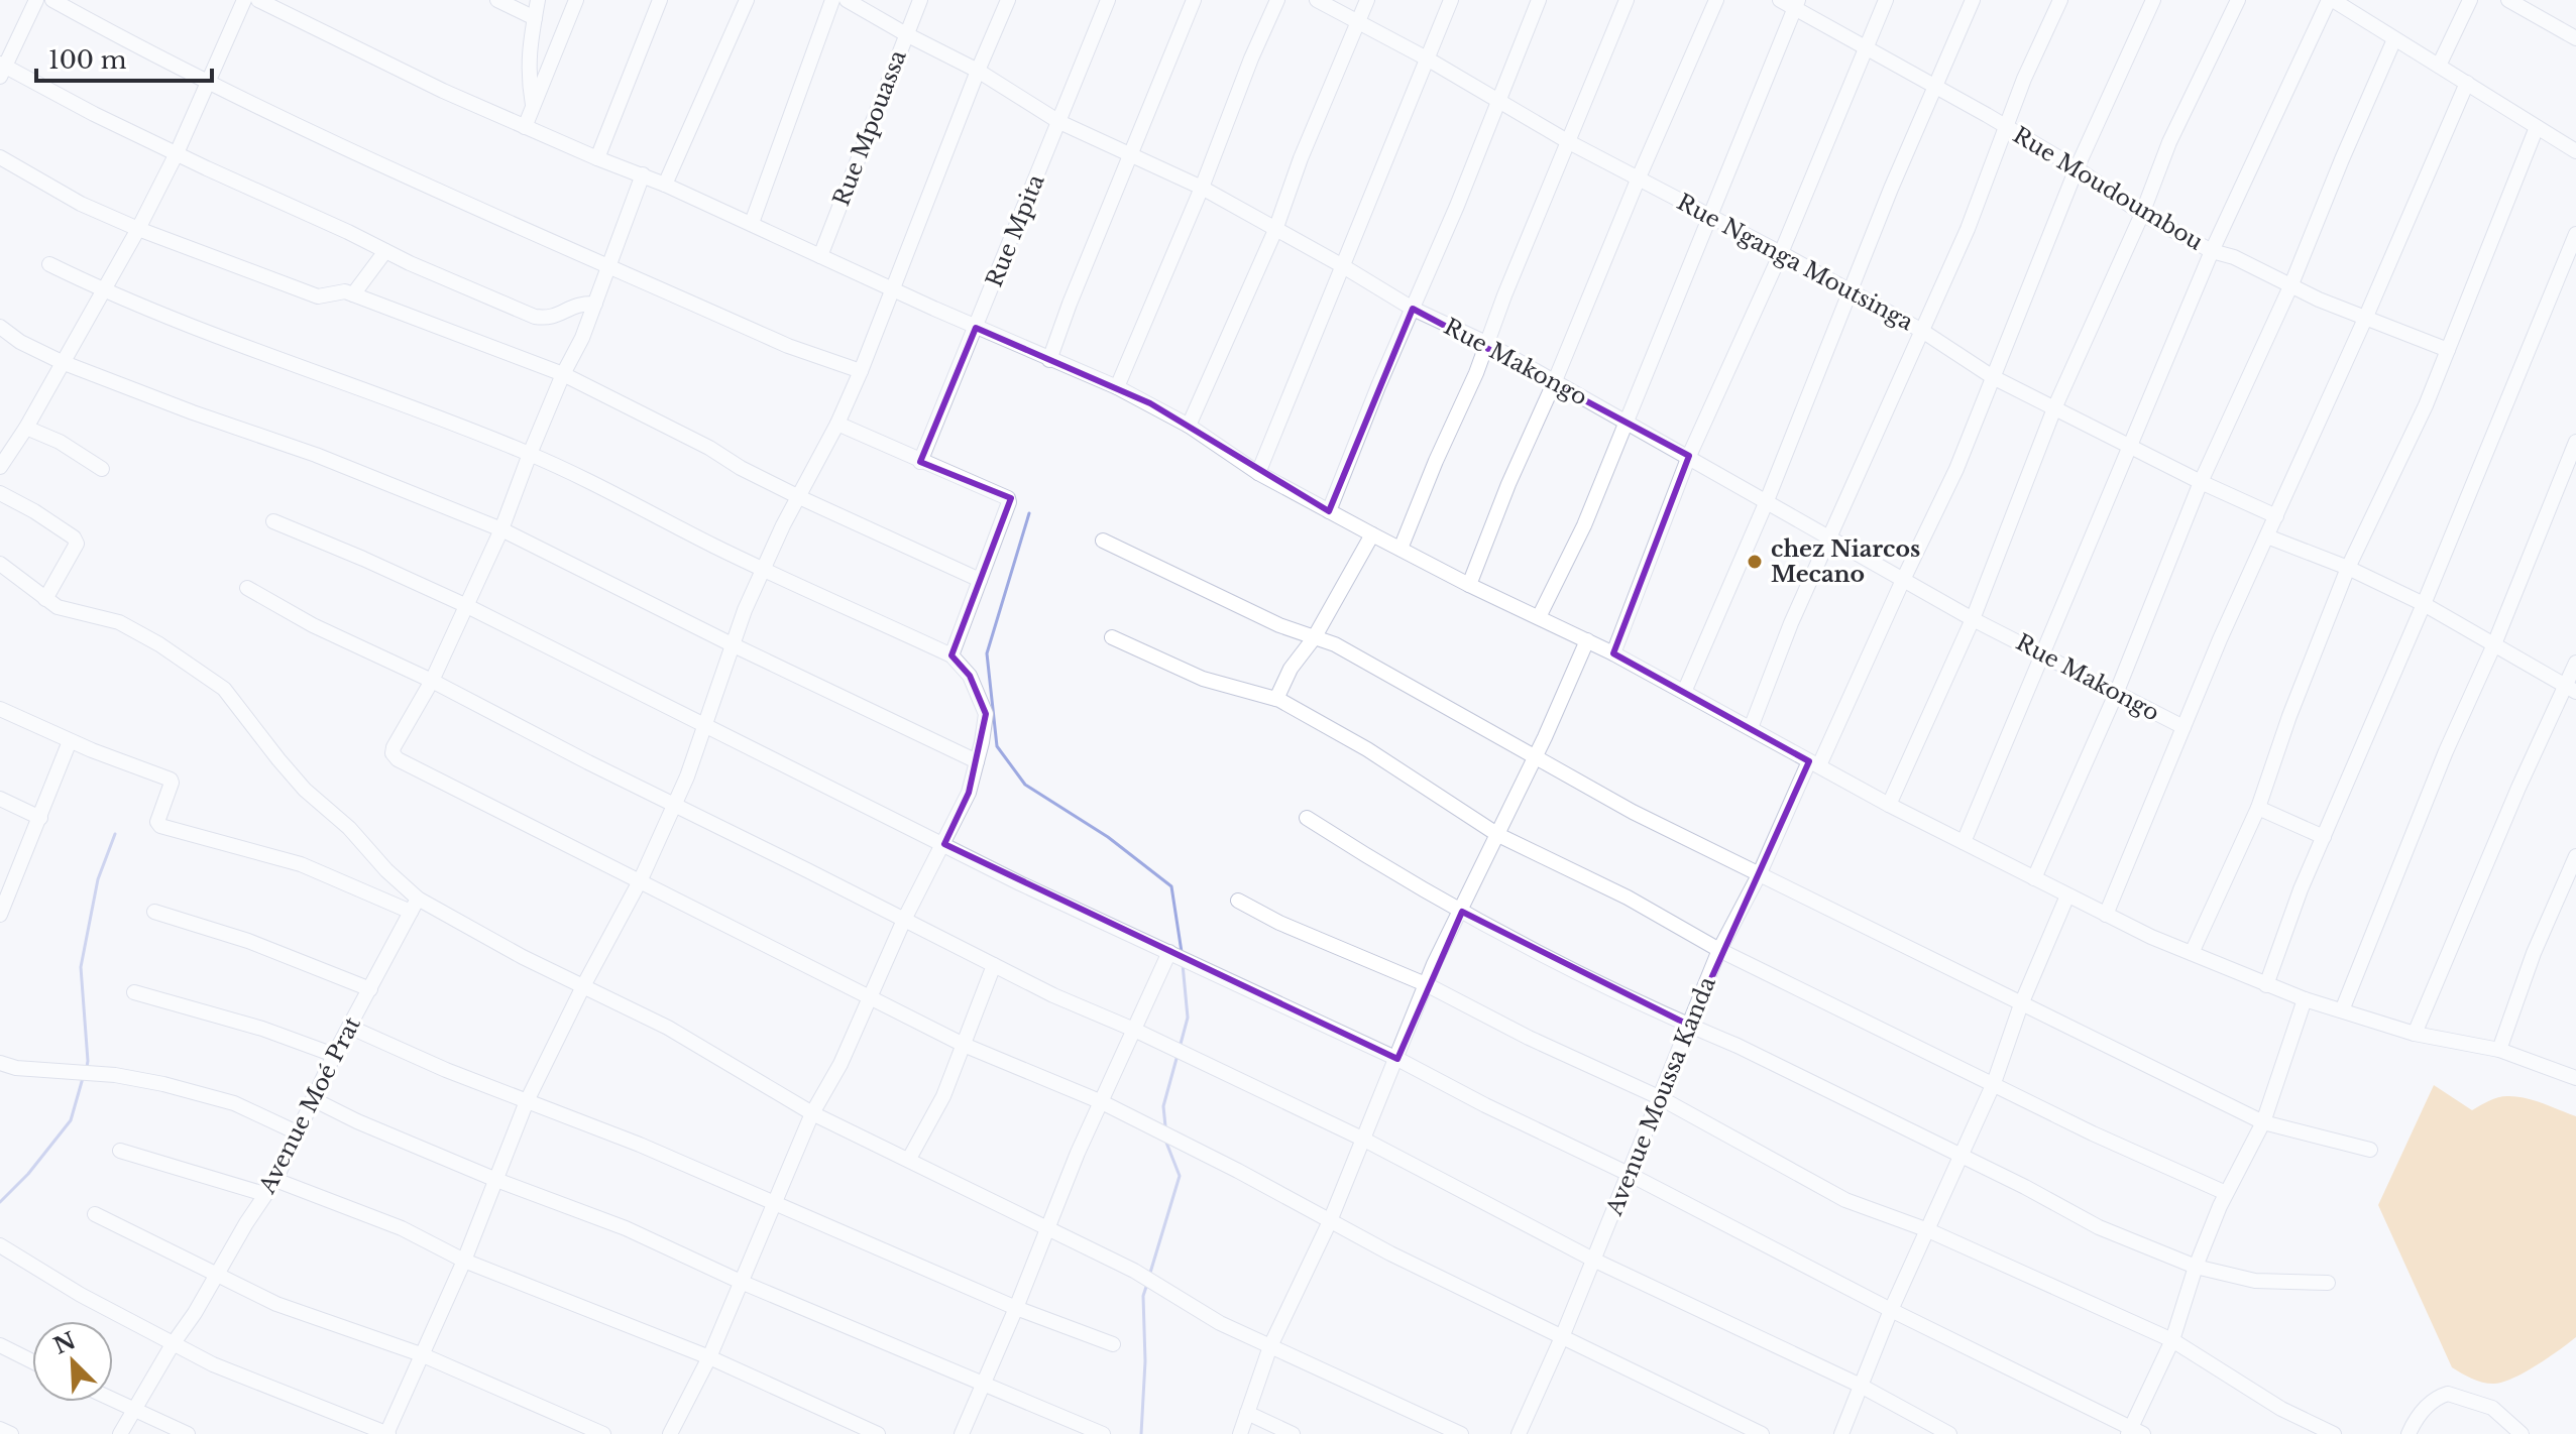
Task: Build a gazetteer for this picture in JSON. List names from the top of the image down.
{
  "streets": {
    "street": [
      "Rue Mpouassa",
      "Rue Moudoumbou",
      "Rue Mpita",
      "Rue Nganga Moutsinga",
      "Rue Makongo",
      "Avenue Moussa Kanda",
      "Avenue Moé Prat"
    ]
  },
  "crossings": [
    ["Rue Mpouassa", "Rue Makongo"],
    ["Rue Moudoumbou", "Avenue Moussa Kanda"],
    ["Rue Mpita", "Rue Makongo"],
    ["Rue Nganga Moutsinga", "Avenue Moussa Kanda"],
    ["Rue Makongo", "Avenue Moussa Kanda"]
  ],
  "places": ["chez Niarcos Mecano"],
  "scale_bar": "100 m",
  "north": "top left"
}
